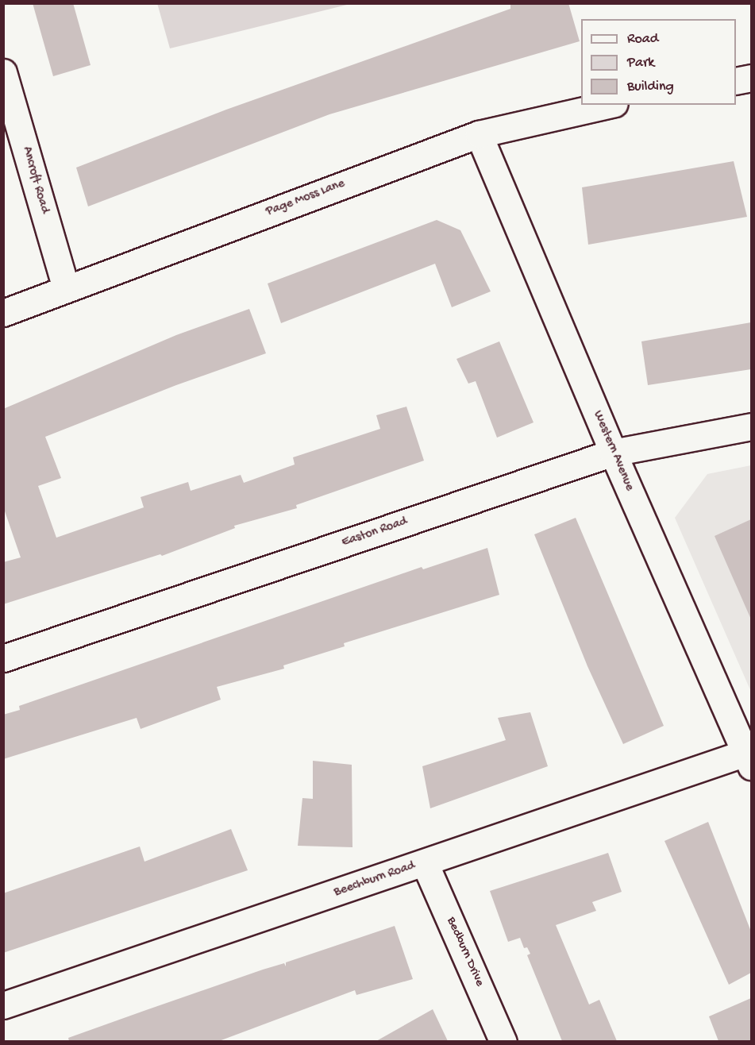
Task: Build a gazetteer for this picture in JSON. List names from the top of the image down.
{
  "streets": {
    "street": [
      "Ancroft Road",
      "Page Moss Lane",
      "Western Avenue",
      "Easton Road",
      "Beechburn Road",
      "Bedburn Drive"
    ]
  },
  "crossings": [
    ["Ancroft Road", "Page Moss Lane"],
    ["Page Moss Lane", "Western Avenue"],
    ["Western Avenue", "Easton Road"],
    ["Western Avenue", "Beechburn Road"],
    ["Beechburn Road", "Bedburn Drive"]
  ],
  "legend": ["Road", "Park", "Building"]
}
